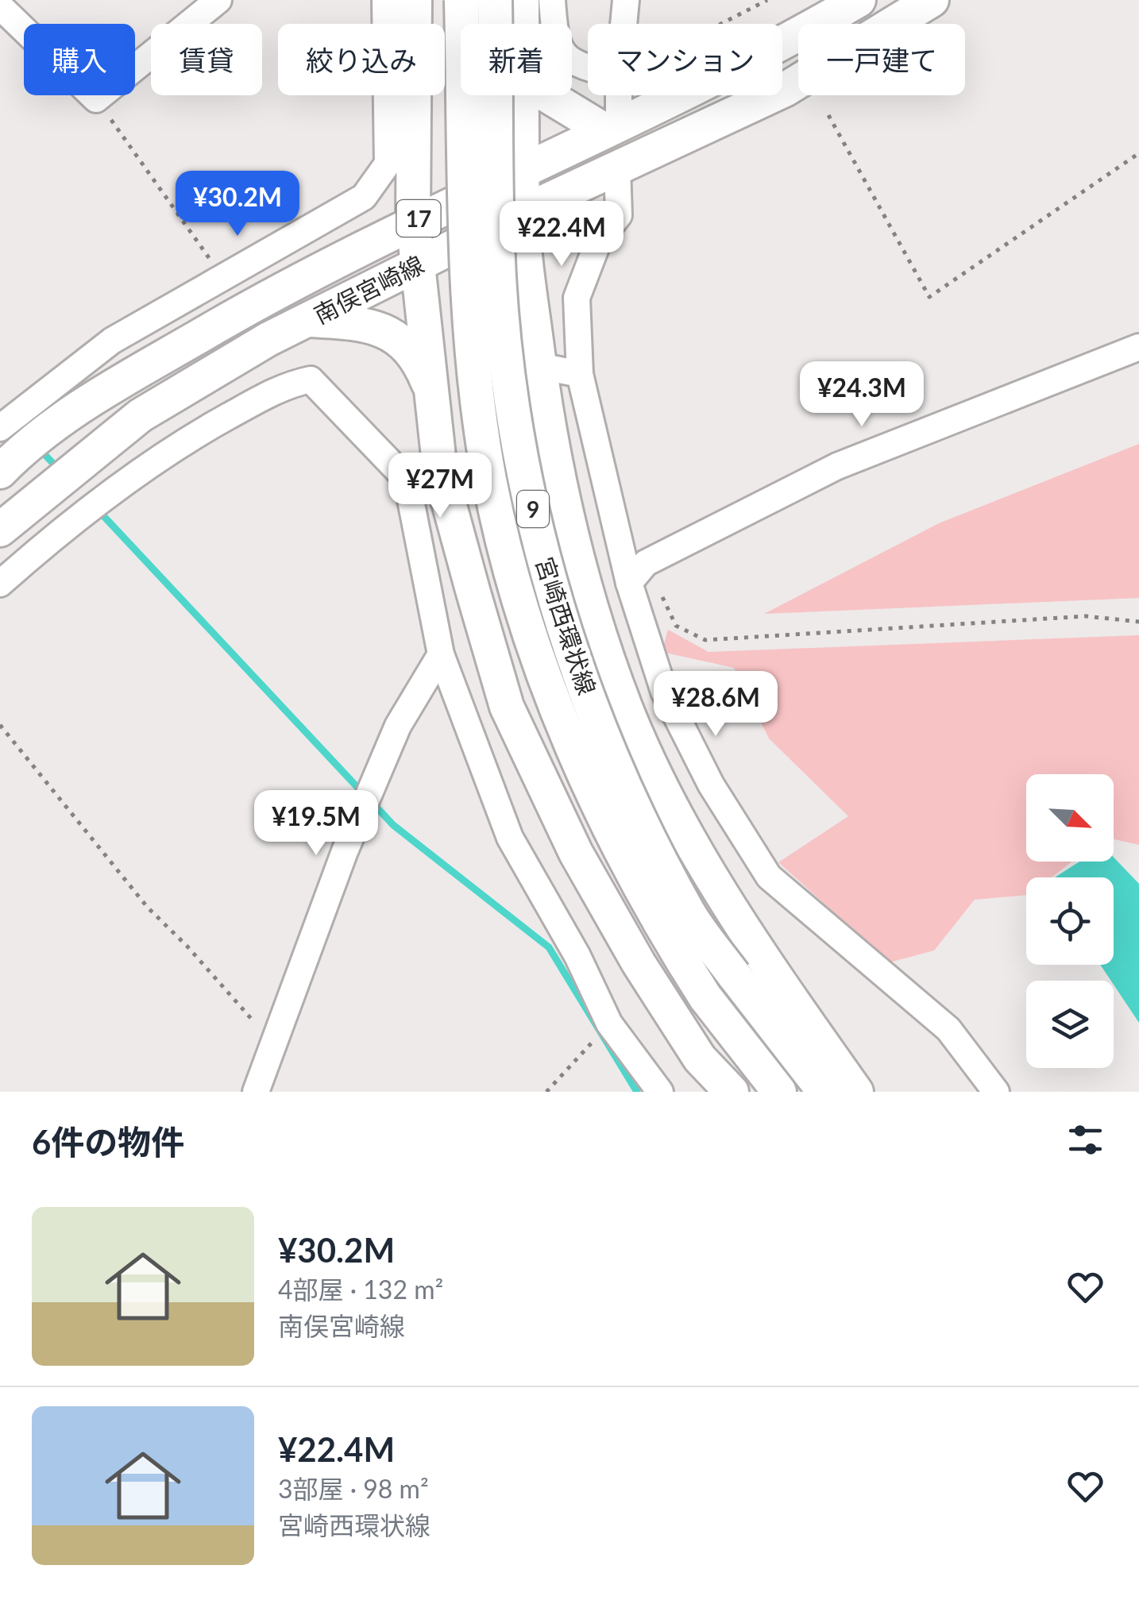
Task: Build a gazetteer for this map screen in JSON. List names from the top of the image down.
{
  "streets": {
    "main road": [
      "17",
      "南俣宮崎線",
      "9",
      "宮崎西環状線"
    ]
  },
  "north": "bottom right",
  "page": {
    "chip": [
      "購入",
      "賃貸",
      "絞り込み",
      "新着",
      "マンション",
      "一戸建て"
    ],
    "price": [
      "¥30.2M",
      "¥22.4M",
      "¥24.3M",
      "¥27M",
      "¥28.6M",
      "¥19.5M"
    ],
    "heading": "6件の物件",
    "list": [
      {
        "name": "¥30.2M",
        "note": "4部屋 · 132 m² · 南俣宮崎線"
      },
      {
        "name": "¥22.4M",
        "note": "3部屋 · 98 m² · 宮崎西環状線"
      }
    ]
  }
}
